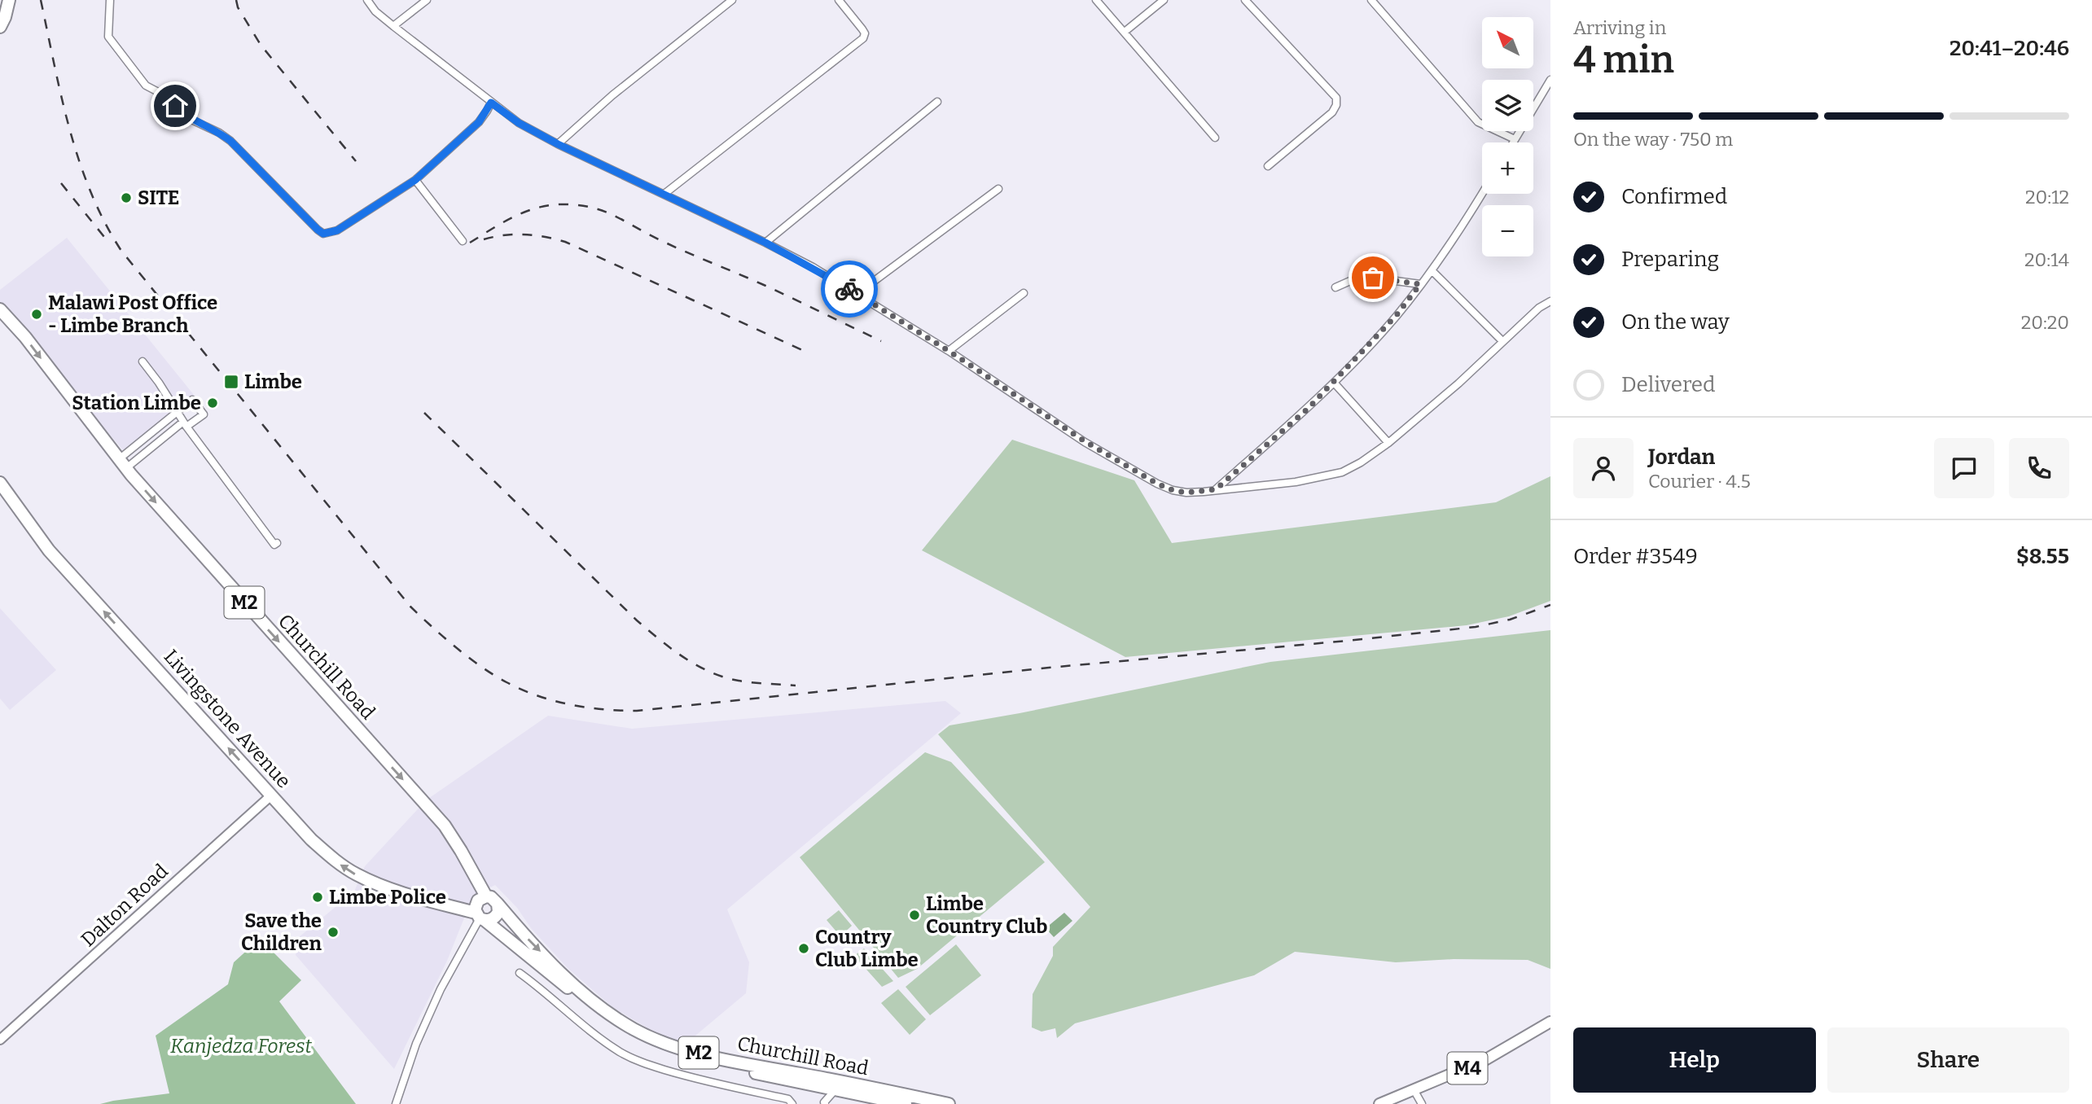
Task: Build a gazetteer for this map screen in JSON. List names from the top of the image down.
{
  "streets": {
    "highway": ["M2", "Churchill Road", "Livingstone Avenue"],
    "main road": ["Dalton Road", "M4"]
  },
  "crossings": [
    ["Churchill Road", "Livingstone Avenue"],
    ["Livingstone Avenue", "Dalton Road"]
  ],
  "one_way": ["Livingstone Avenue"],
  "parks": ["Kanjedza Forest"],
  "places": {
    "other": [
      "SITE",
      "Malawi Post Office - Limbe Branch",
      "Station Limbe",
      "Limbe Police",
      "Limbe Country Club",
      "Save the Children",
      "Country Club Limbe"
    ],
    "transit": ["Limbe"]
  },
  "north": "top left",
  "page": {
    "heading": ["4 min", "Arriving in", "20:41–20:46"],
    "panel": [
      "Jordan",
      "Courier · 4.5",
      "Order #3549",
      "$8.55"
    ],
    "map_buttons": ["+", "−"],
    "bar": "On the way · 750 m",
    "list": [
      ["Confirmed", "20:12"],
      ["Preparing", "20:14"],
      ["On the way", "20:20"],
      "Delivered"
    ],
    "buttons": ["Help", "Share"]
  }
}
